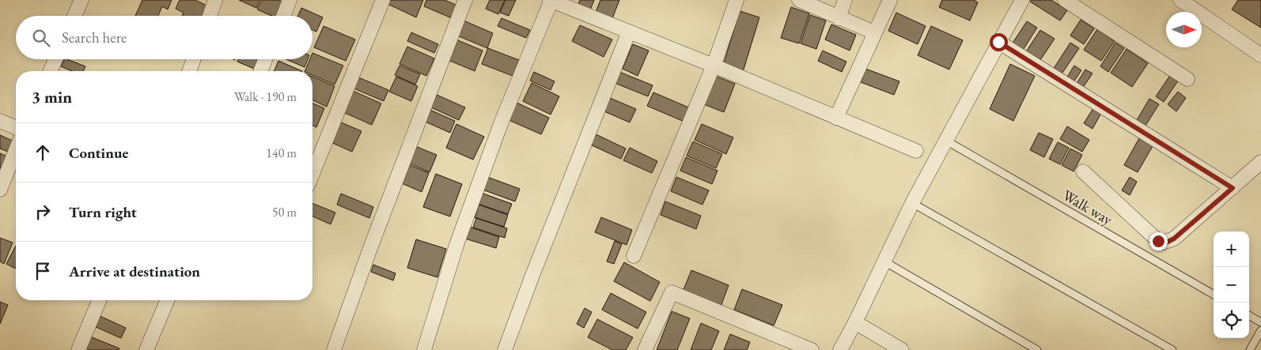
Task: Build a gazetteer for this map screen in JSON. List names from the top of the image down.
{
  "streets": {
    "lane": ["Walk way"]
  },
  "north": "right",
  "page": {
    "search": "Search here",
    "heading": ["3 min", "Walk · 190 m"],
    "list": [
      ["Continue", "140 m"],
      ["Turn right", "50 m"],
      "Arrive at destination"
    ],
    "map_buttons": ["+", "−"]
  }
}
